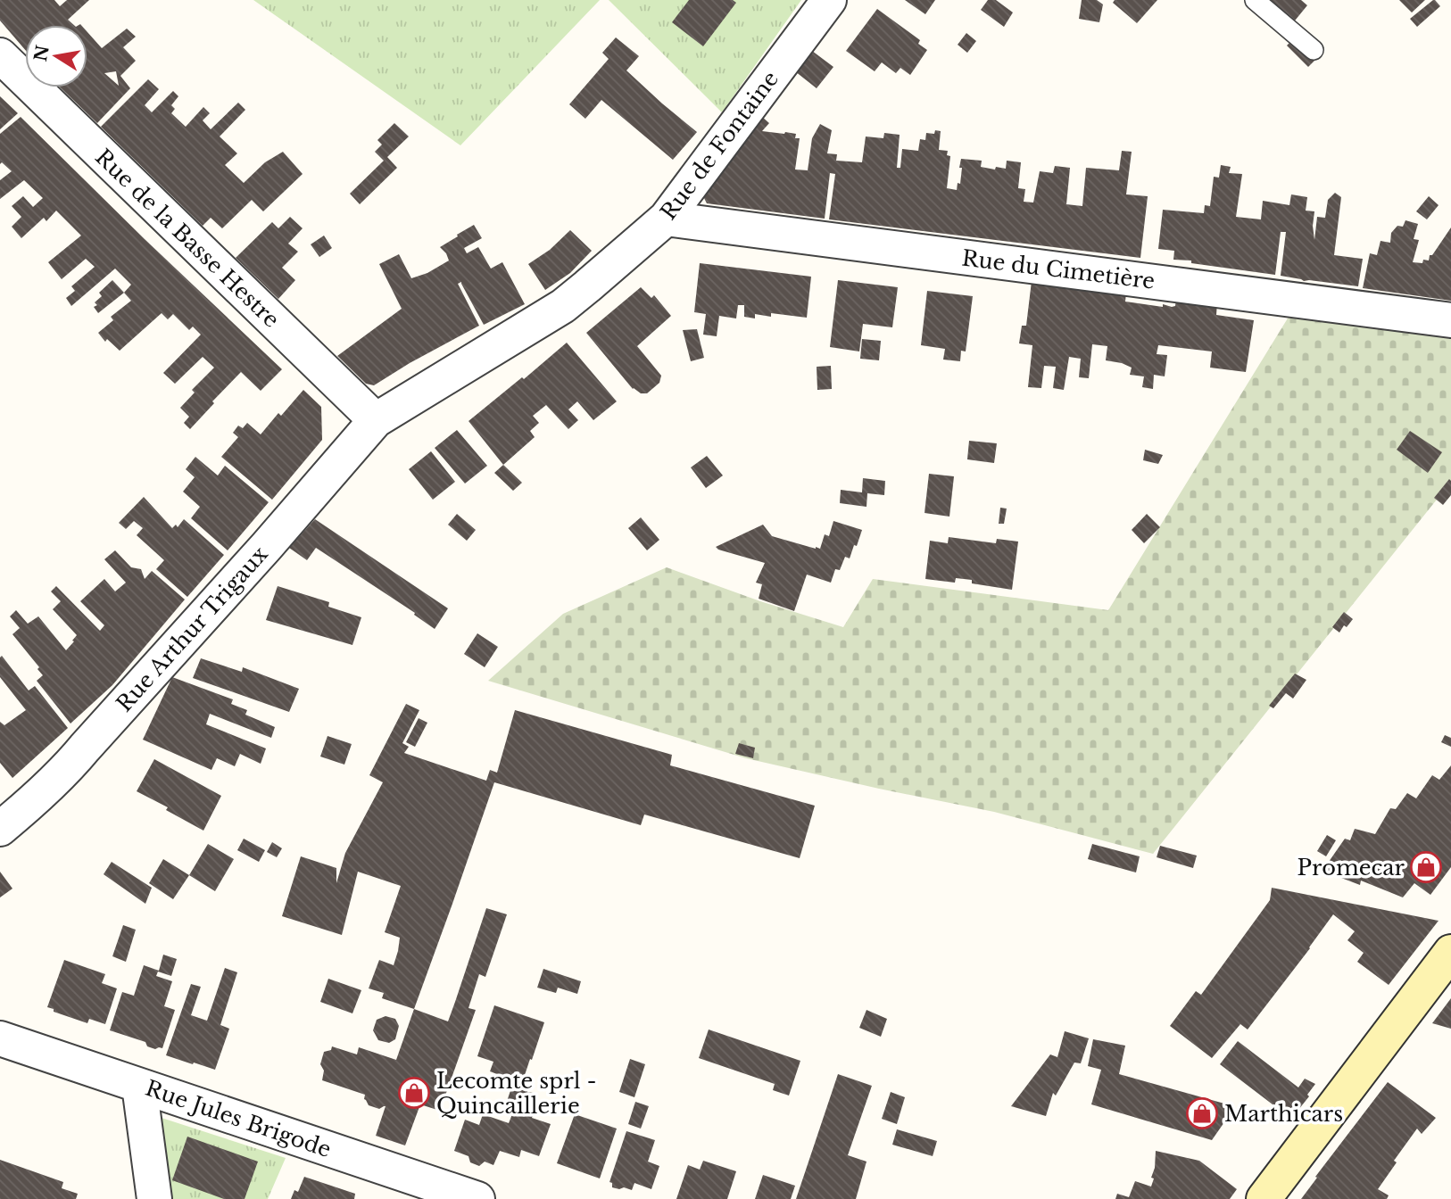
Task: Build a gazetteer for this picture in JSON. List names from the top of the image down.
{
  "streets": {
    "street": [
      "Rue de Fontaine",
      "Rue de la Basse Hestre",
      "Rue du Cimetière",
      "Rue Arthur Trigaux",
      "Rue Jules Brigode"
    ]
  },
  "crossings": [
    ["Rue de Fontaine", "Rue de la Basse Hestre"],
    ["Rue de Fontaine", "Rue du Cimetière"],
    ["Rue de Fontaine", "Rue Arthur Trigaux"],
    ["Rue de la Basse Hestre", "Rue Arthur Trigaux"]
  ],
  "places": {
    "shop": ["Promecar", "Lecomte sprl - Quincaillerie", "Marthicars"]
  },
  "north": "left"
}
